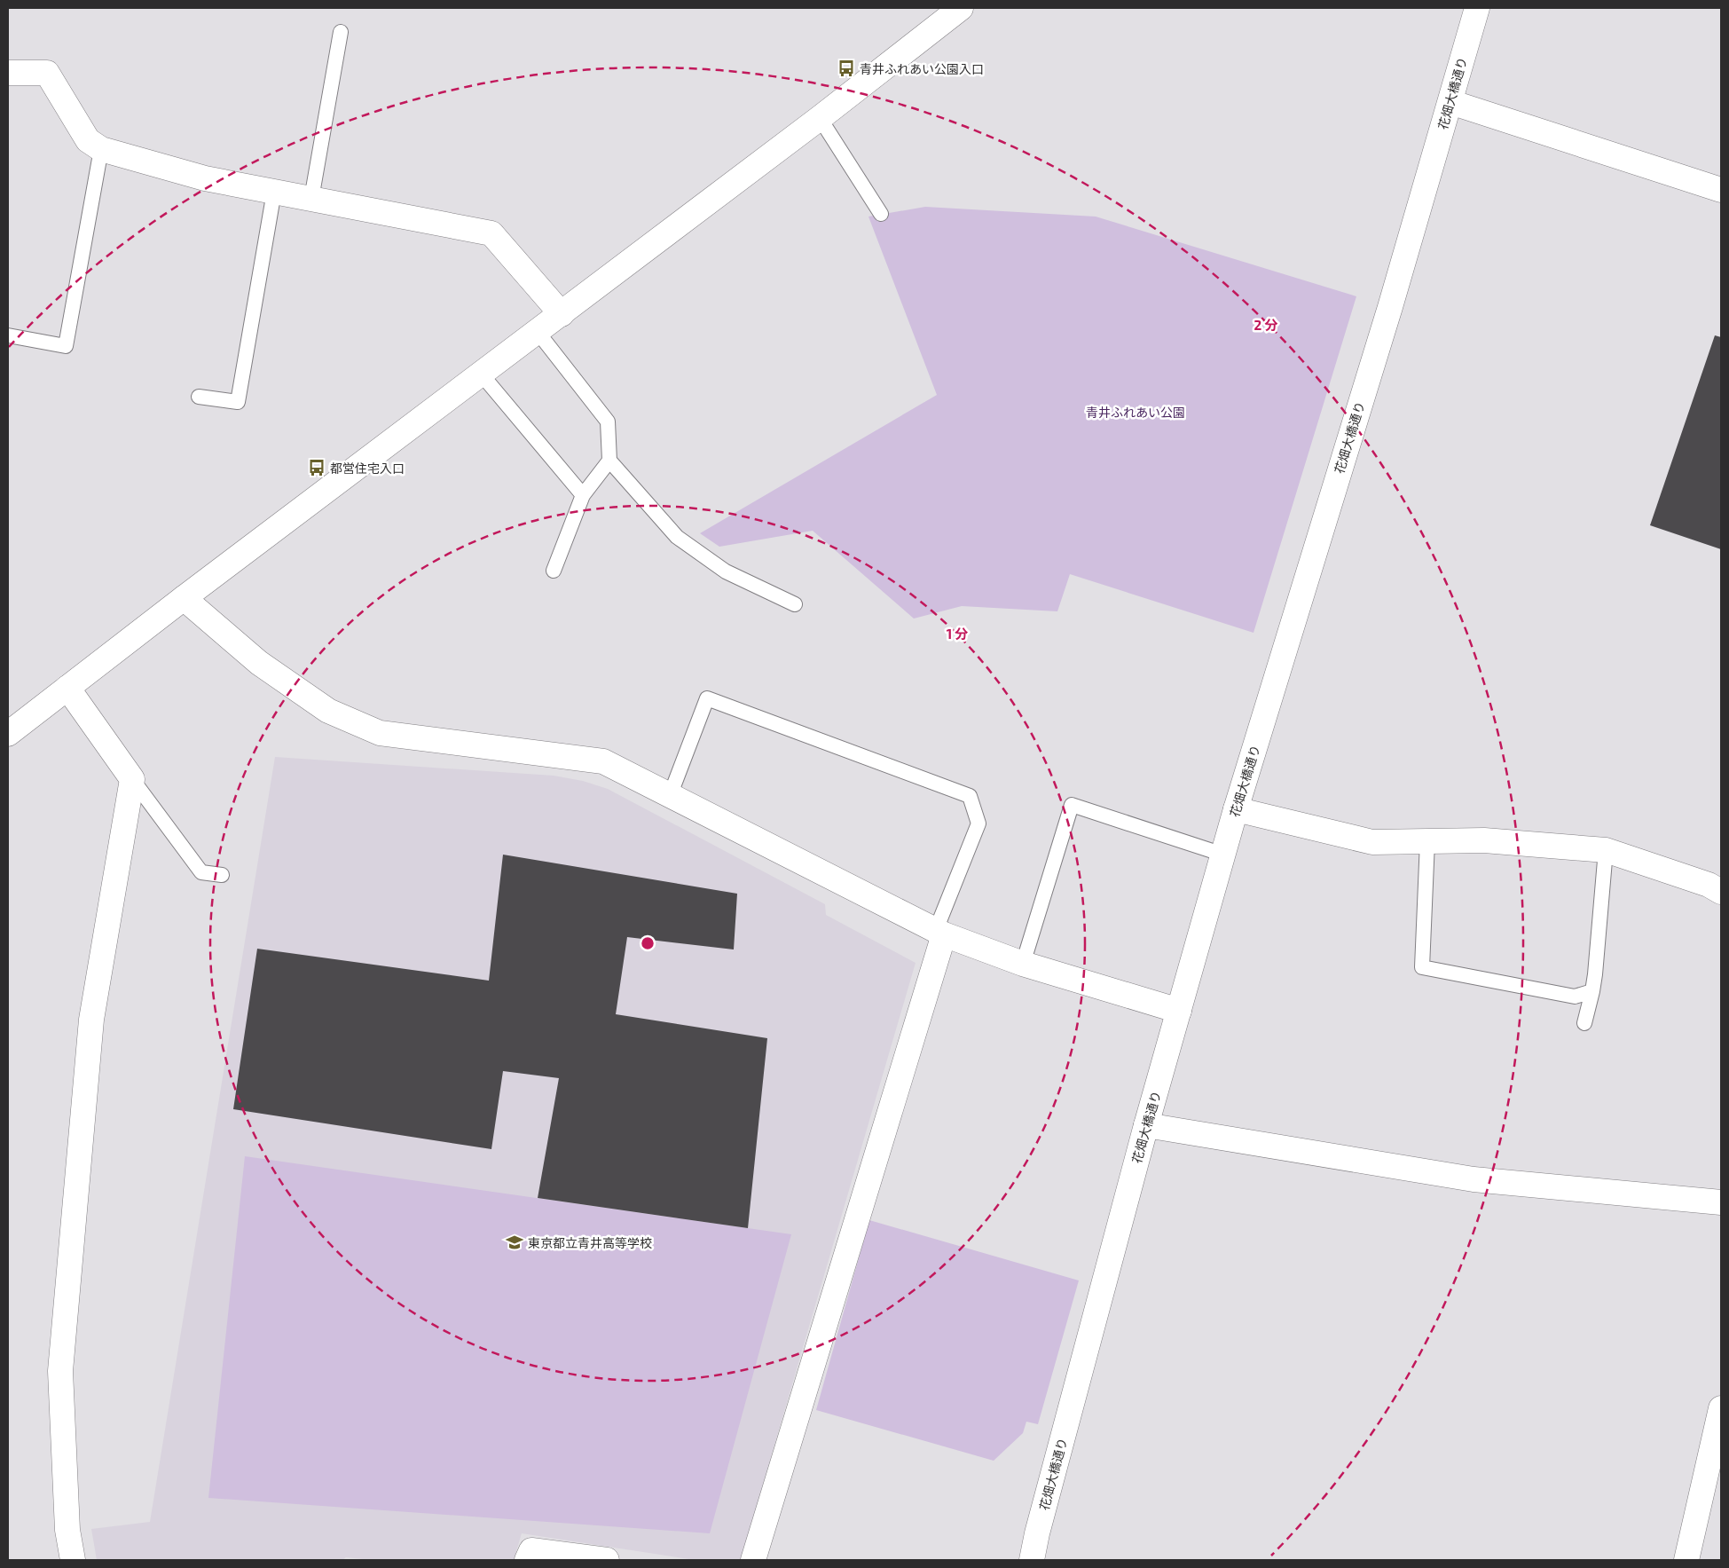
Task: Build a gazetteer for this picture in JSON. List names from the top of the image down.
{
  "streets": {
    "street": ["花畑大橋通り"]
  },
  "parks": ["青井ふれあい公園"],
  "places": {
    "bus stop": ["青井ふれあい公園入口", "都営住宅入口"],
    "school or university": ["東京都立青井高等学校"]
  },
  "rings": ["2 分", "1 分"]
}
